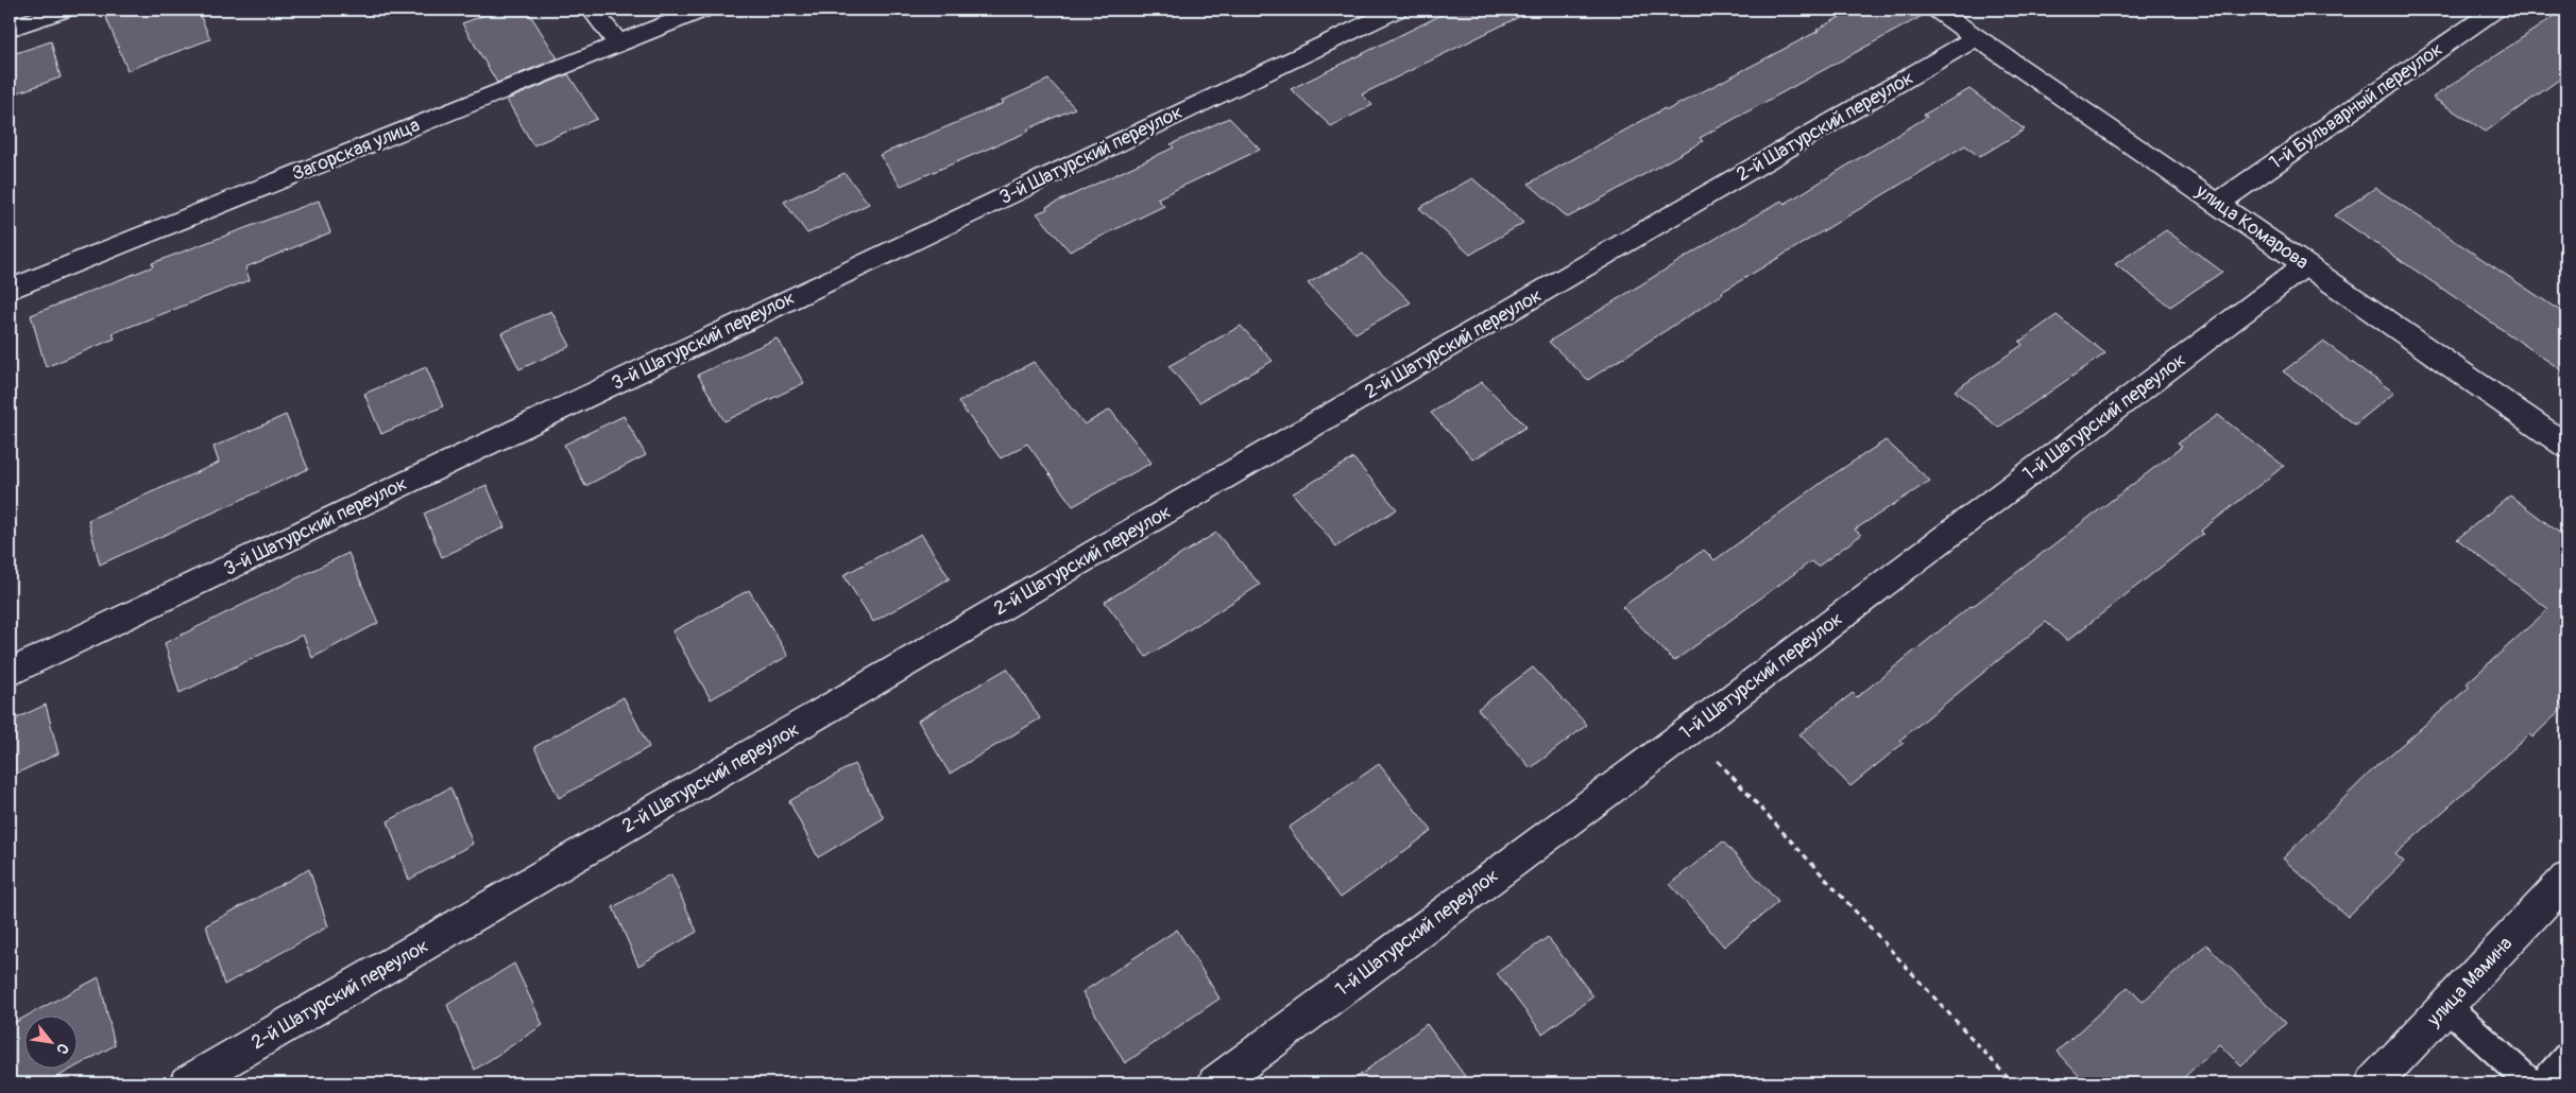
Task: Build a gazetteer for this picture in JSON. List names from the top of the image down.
{
  "streets": {
    "street": [
      "1-й Бульварный переулок",
      "2-й Шатурский переулок",
      "Загорская улица",
      "3-й Шатурский переулок",
      "улица Комарова",
      "1-й Шатурский переулок",
      "улица Мамина"
    ]
  },
  "crossings": [
    ["1-й Бульварный переулок", "улица Комарова"],
    ["2-й Шатурский переулок", "улица Комарова"],
    ["улица Комарова", "1-й Шатурский переулок"]
  ],
  "north": "bottom right"
}
